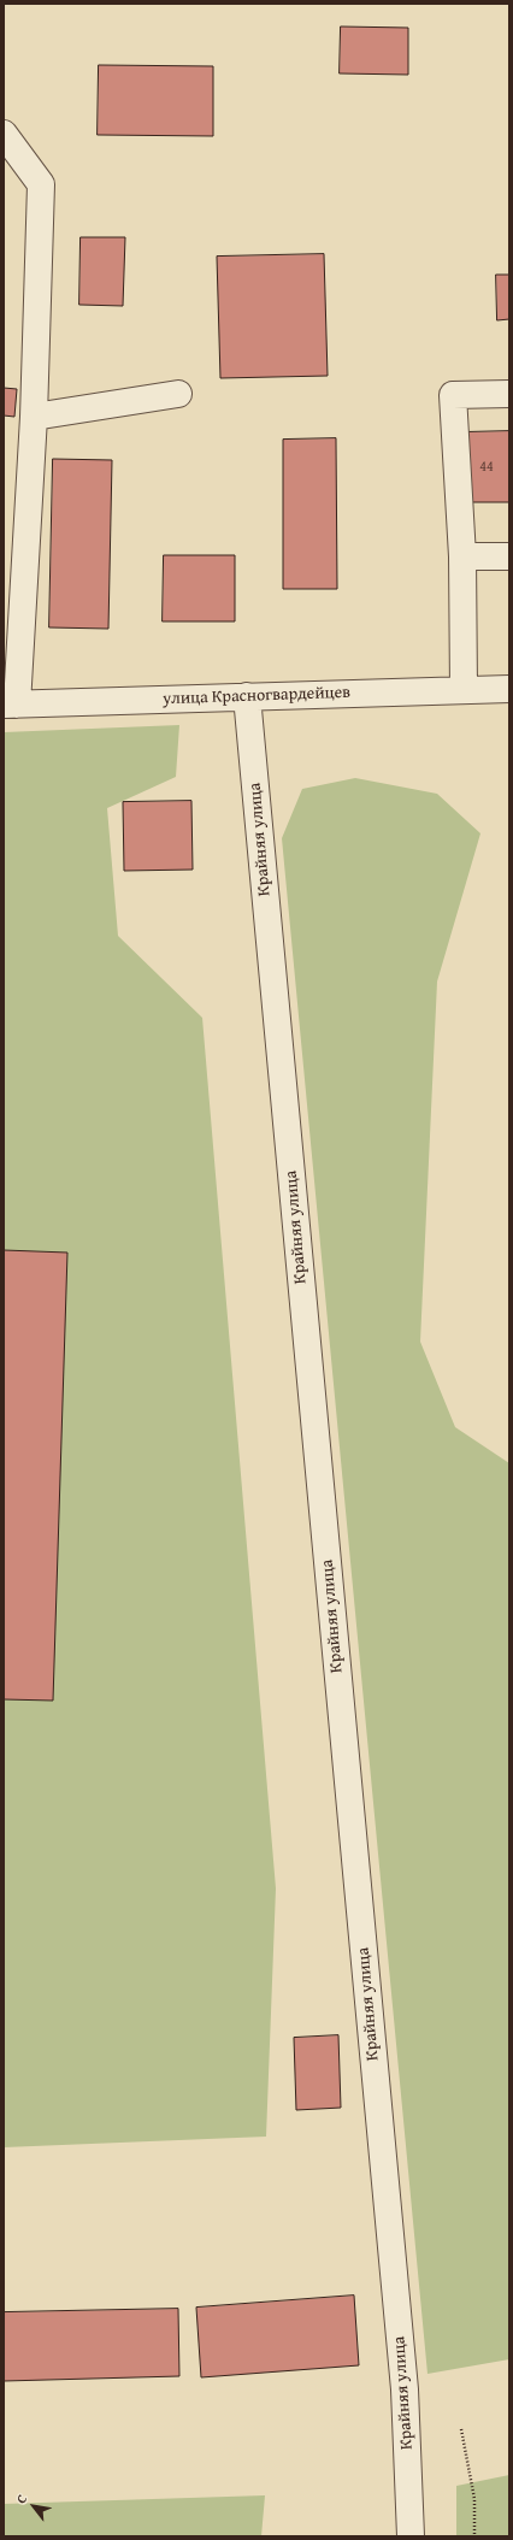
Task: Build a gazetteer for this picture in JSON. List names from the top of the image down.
{
  "streets": {
    "street": ["улица Красногвардейцев", "Крайняя улица"]
  },
  "crossings": [
    ["улица Красногвардейцев", "Крайняя улица"]
  ],
  "house_numbers": ["44"],
  "north": "top left"
}
